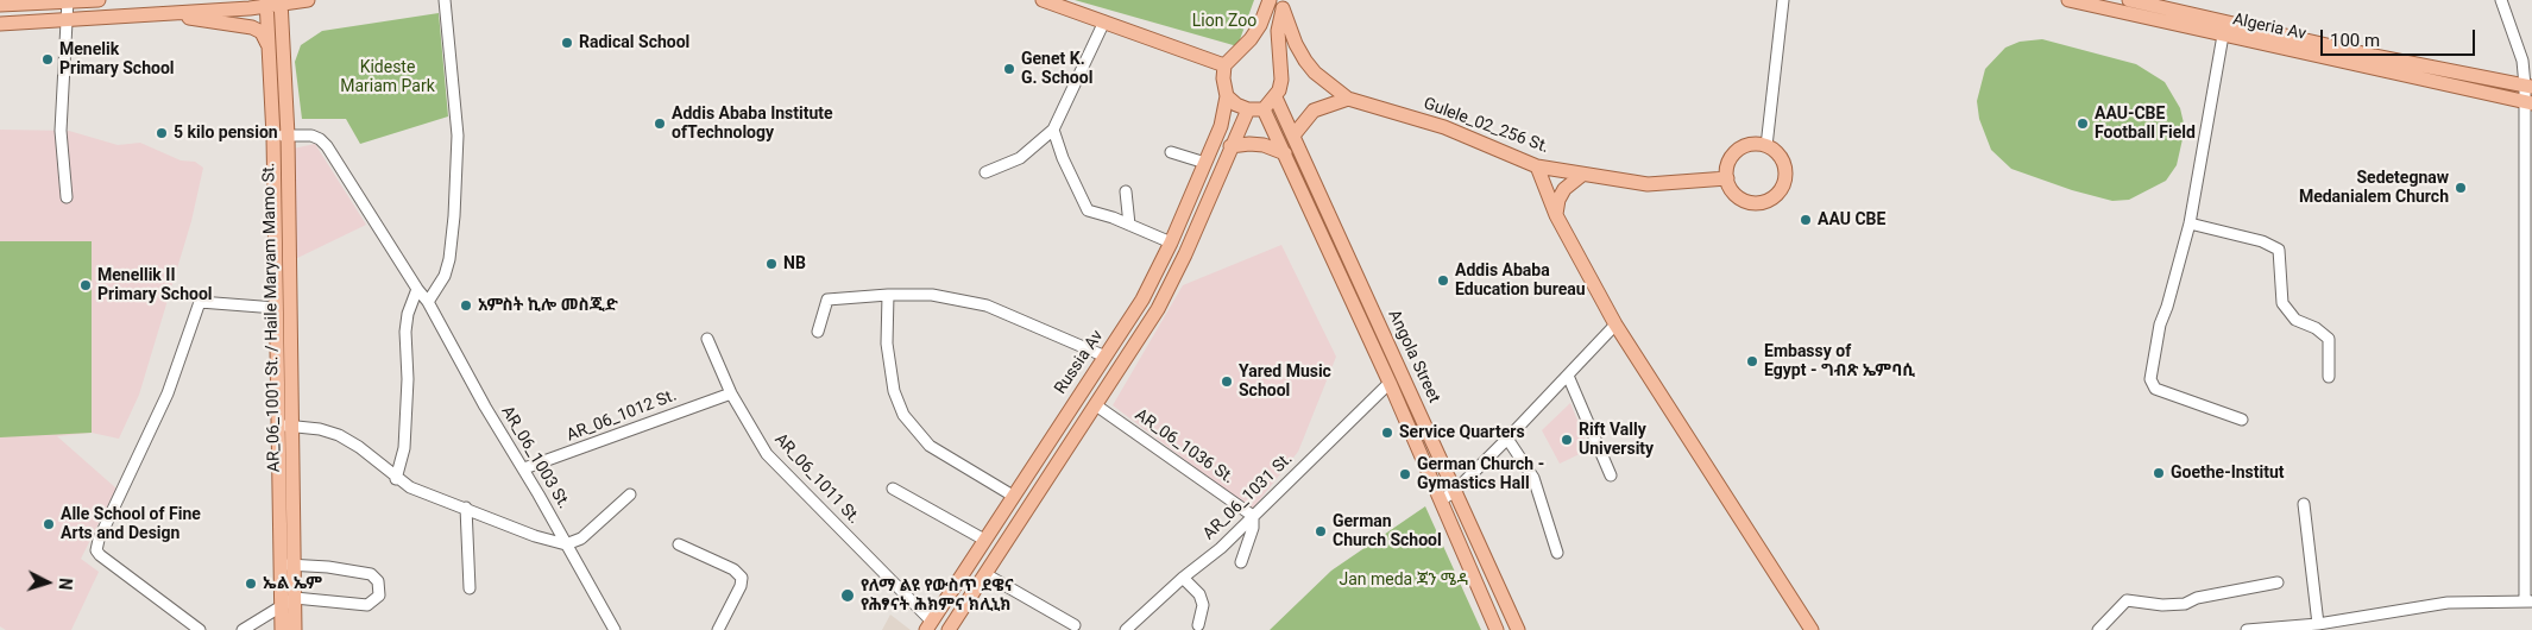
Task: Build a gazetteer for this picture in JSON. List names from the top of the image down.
{
  "streets": {
    "main road": [
      "Algeria Av",
      "Gulele_02_256 St.",
      "AR_06_1001 St. / Haile Maryam Mamo St.",
      "Angola Street",
      "Russia Av"
    ],
    "street": [
      "AR_06_1012 St.",
      "AR_06_1036 St.",
      "AR_06_1003 St.",
      "AR_06_1011 St.",
      "AR_06_1031 St."
    ]
  },
  "crossings": [
    ["AR_06_1001 St. / Haile Maryam Mamo St.", "AR_06_1003 St."],
    ["Russia Av", "AR_06_1011 St."],
    ["AR_06_1012 St.", "AR_06_1003 St."],
    ["AR_06_1012 St.", "AR_06_1011 St."],
    ["AR_06_1036 St.", "AR_06_1031 St."]
  ],
  "parks": ["Lion Zoo", "Kideste Mariam Park", "Jan meda ጃን ሜዳ"],
  "places": [
    "Radical School",
    "Menelik Primary School",
    "Genet K. G. School",
    "Addis Ababa Institute ofTechnology",
    "AAU-CBE Football Field",
    "5 kilo pension",
    "Sedetegnaw Medanialem Church",
    "AAU CBE",
    "NB",
    "Addis Ababa Education bureau",
    "Menellik II Primary School",
    "አምስት ኪሎ መስጂድ",
    "Embassy of Egypt - ግብጽ ኤምባሲ",
    "Yared Music School",
    "Service Quarters",
    "Rift Vally University",
    "Goethe-Institut",
    "German Church - Gymastics Hall",
    "Alle School of Fine Arts and Design",
    "German Church School",
    "ኤል ኤም",
    "የለማ ልዩ የውስጥ ደዌና የሕፃናት ሕክምና ክሊኒክ"
  ],
  "scale_bar": "100 m",
  "north": "right"
}
